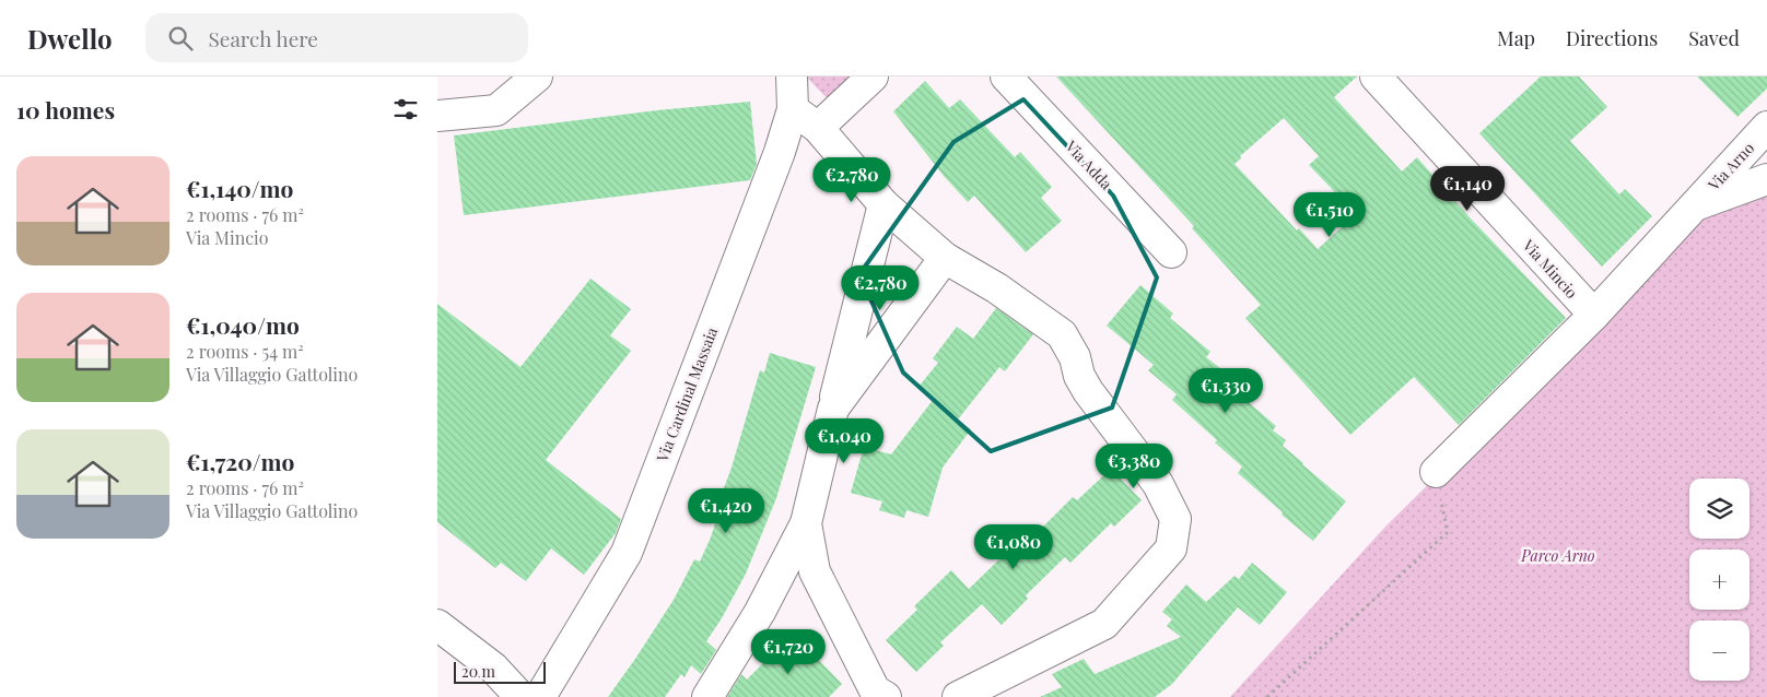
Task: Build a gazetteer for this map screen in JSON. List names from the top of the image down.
{
  "streets": {
    "street": [
      "Via Adda",
      "Via Arno",
      "Via Mincio",
      "Via Cardinal Massaia"
    ]
  },
  "parks": ["Parco Arno"],
  "scale_bar": "20 m",
  "page": {
    "header": "Dwello",
    "search": "Search here",
    "nav": ["Map", "Directions", "Saved"],
    "heading": "10 homes",
    "list": [
      {
        "name": "€1,140/mo",
        "note": "2 rooms · 76 m² · Via Mincio"
      },
      {
        "name": "€1,040/mo",
        "note": "2 rooms · 54 m² · Via Villaggio Gattolino"
      },
      {
        "name": "€1,720/mo",
        "note": "2 rooms · 76 m² · Via Villaggio Gattolino"
      }
    ],
    "price": [
      "€2,780",
      "€1,140",
      "€1,510",
      "€2,780",
      "€1,330",
      "€1,040",
      "€3,380",
      "€1,420",
      "€1,080",
      "€1,720"
    ],
    "map_buttons": ["+", "−"],
    "scale": "20 m"
  }
}
